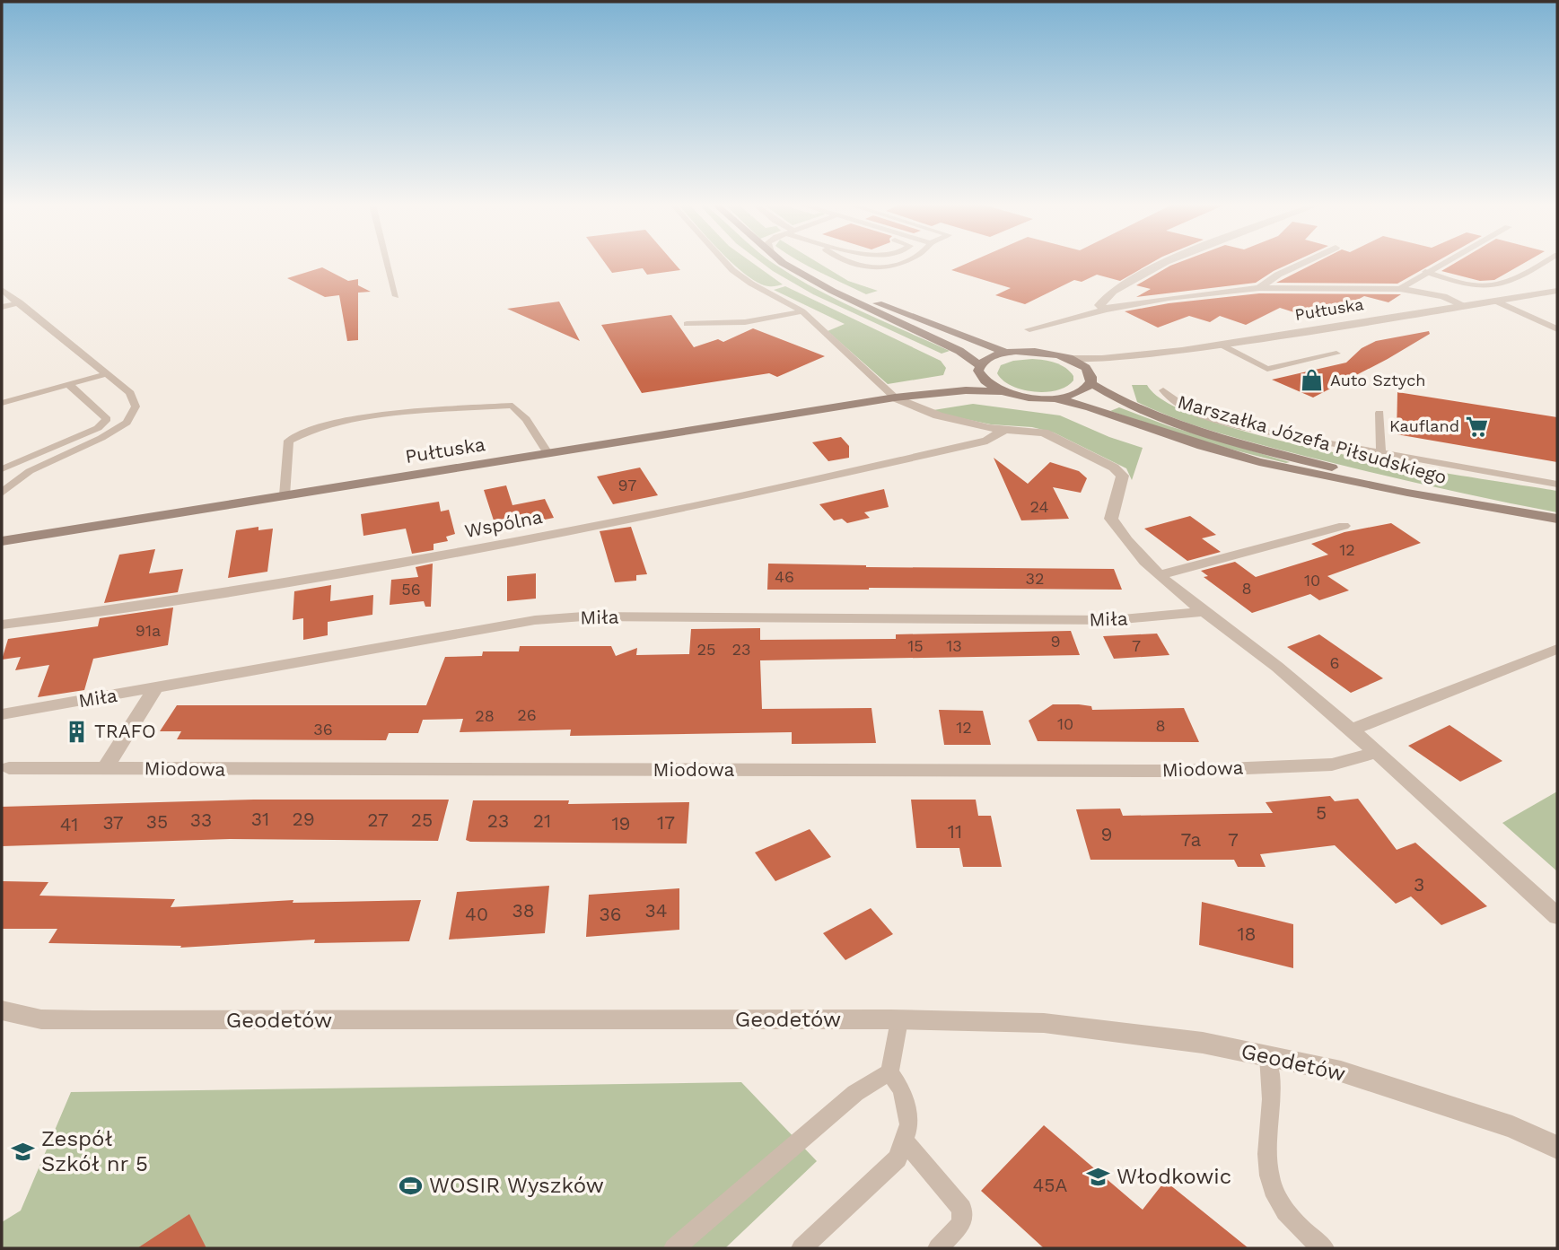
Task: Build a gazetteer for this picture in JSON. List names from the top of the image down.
{
  "streets": {
    "main road": ["Pułtuska", "Marszałka Józefa Piłsudskiego"],
    "street": [
      "Wspólna",
      "Miła",
      "Miodowa",
      "Geodetów"
    ]
  },
  "crossings": [
    ["Pułtuska", "Marszałka Józefa Piłsudskiego"]
  ],
  "places": {
    "shop": ["Auto Sztych"],
    "supermarket": ["Kaufland"],
    "building": ["TRAFO"],
    "school or university": ["Zespół Szkół nr 5", "Włodkowic"],
    "sports": ["WOSIR Wyszków"]
  },
  "house_numbers": [
    "97",
    "24",
    "12",
    "46",
    "32",
    "10",
    "8",
    "56",
    "91a",
    "9",
    "15",
    "13",
    "7",
    "25",
    "23",
    "6",
    "26",
    "28",
    "10",
    "8",
    "12",
    "36",
    "5",
    "31",
    "29",
    "33",
    "27",
    "25",
    "23",
    "21",
    "35",
    "37",
    "17",
    "19",
    "41",
    "11",
    "9",
    "7a",
    "7",
    "3",
    "38",
    "34",
    "40",
    "36",
    "18",
    "45A"
  ]
}
